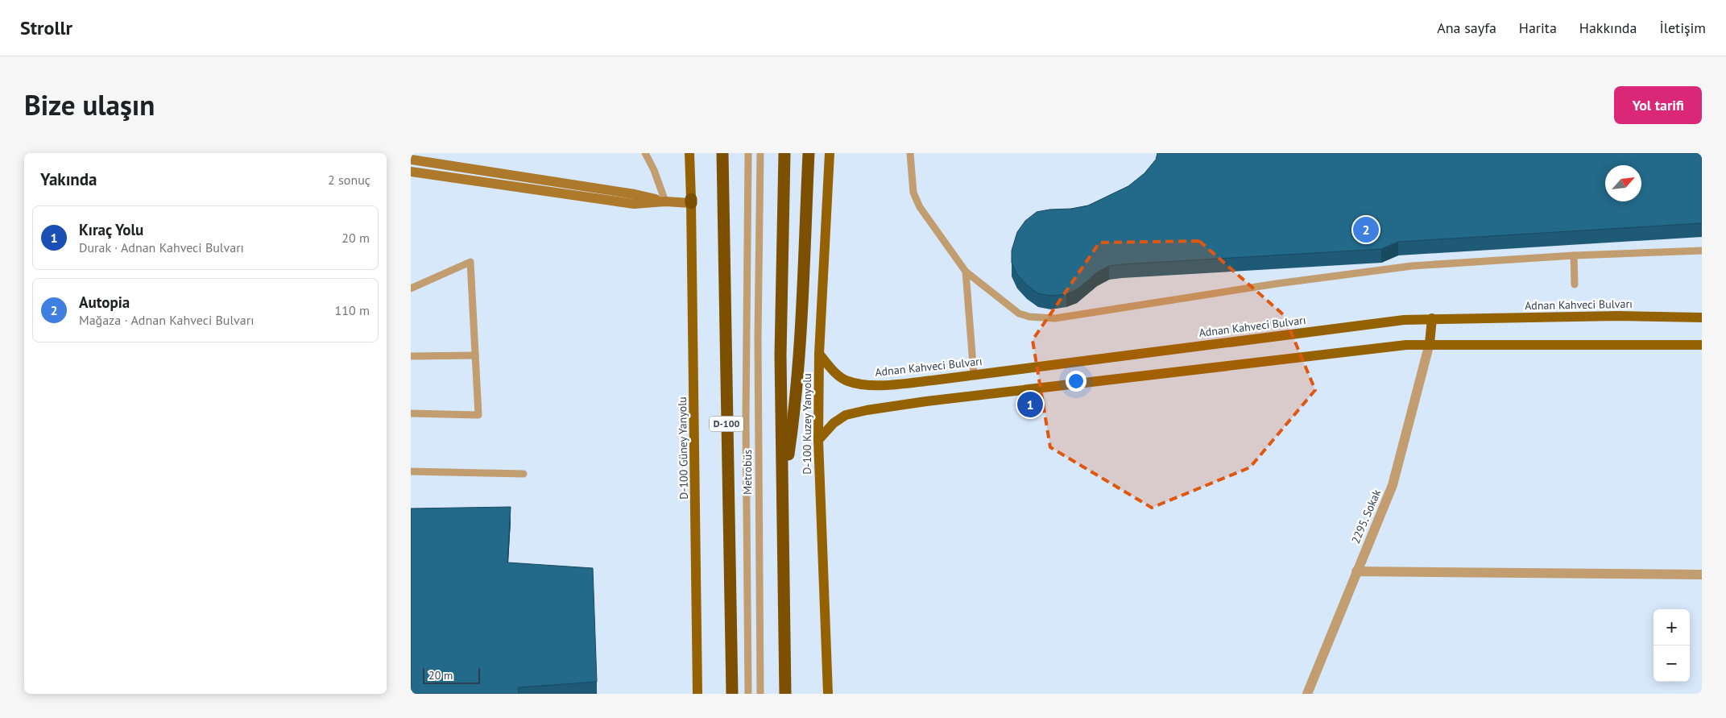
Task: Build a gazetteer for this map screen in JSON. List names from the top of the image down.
{
  "streets": {
    "highway": ["D-100"],
    "main road": ["Adnan Kahveci Bulvarı", "D-100 Kuzey Yanyolu", "D-100 Güney Yanyolu"],
    "street": ["2295. Sokak"],
    "lane": ["Metrobüs"]
  },
  "crossings": [
    ["Adnan Kahveci Bulvarı", "D-100 Kuzey Yanyolu"]
  ],
  "scale_bar": "20 m",
  "north": "top right",
  "page": {
    "header": "Strollr",
    "nav": [
      "Ana sayfa",
      "Harita",
      "Hakkında",
      "İletişim"
    ],
    "title": "Bize ulaşın",
    "buttons": "Yol tarifi",
    "heading": ["Yakında", "2 sonuç"],
    "list": [
      {
        "mark": "1",
        "name": "Kıraç Yolu",
        "note": "Durak · Adnan Kahveci Bulvarı",
        "value": "20 m"
      },
      {
        "mark": "2",
        "name": "Autopia",
        "note": "Mağaza · Adnan Kahveci Bulvarı",
        "value": "110 m"
      }
    ],
    "pins": ["2", "1"],
    "map_buttons": ["+", "−"],
    "scale": "20 m"
  }
}
